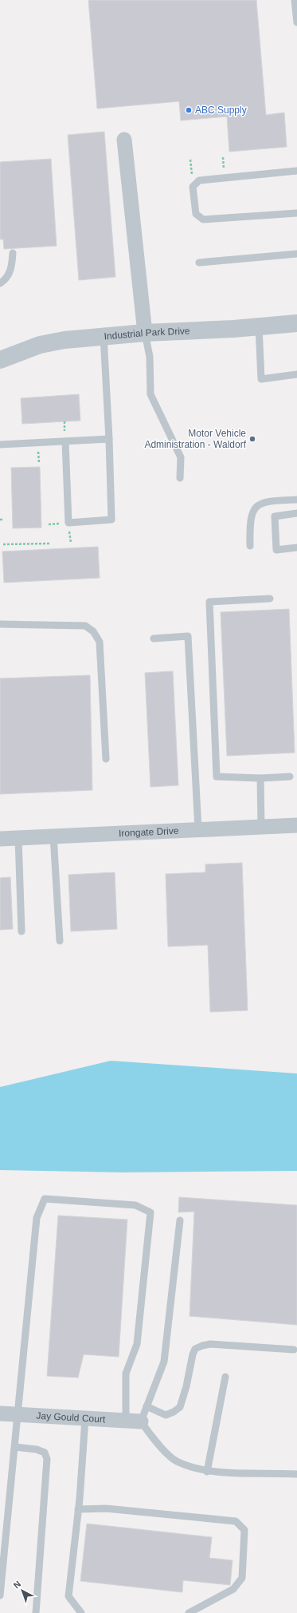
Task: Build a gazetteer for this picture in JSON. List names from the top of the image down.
{
  "streets": {
    "street": ["Industrial Park Drive", "Irongate Drive", "Jay Gould Court"]
  },
  "places": ["ABC Supply", "Motor Vehicle Administration - Waldorf"],
  "north": "top left"
}
